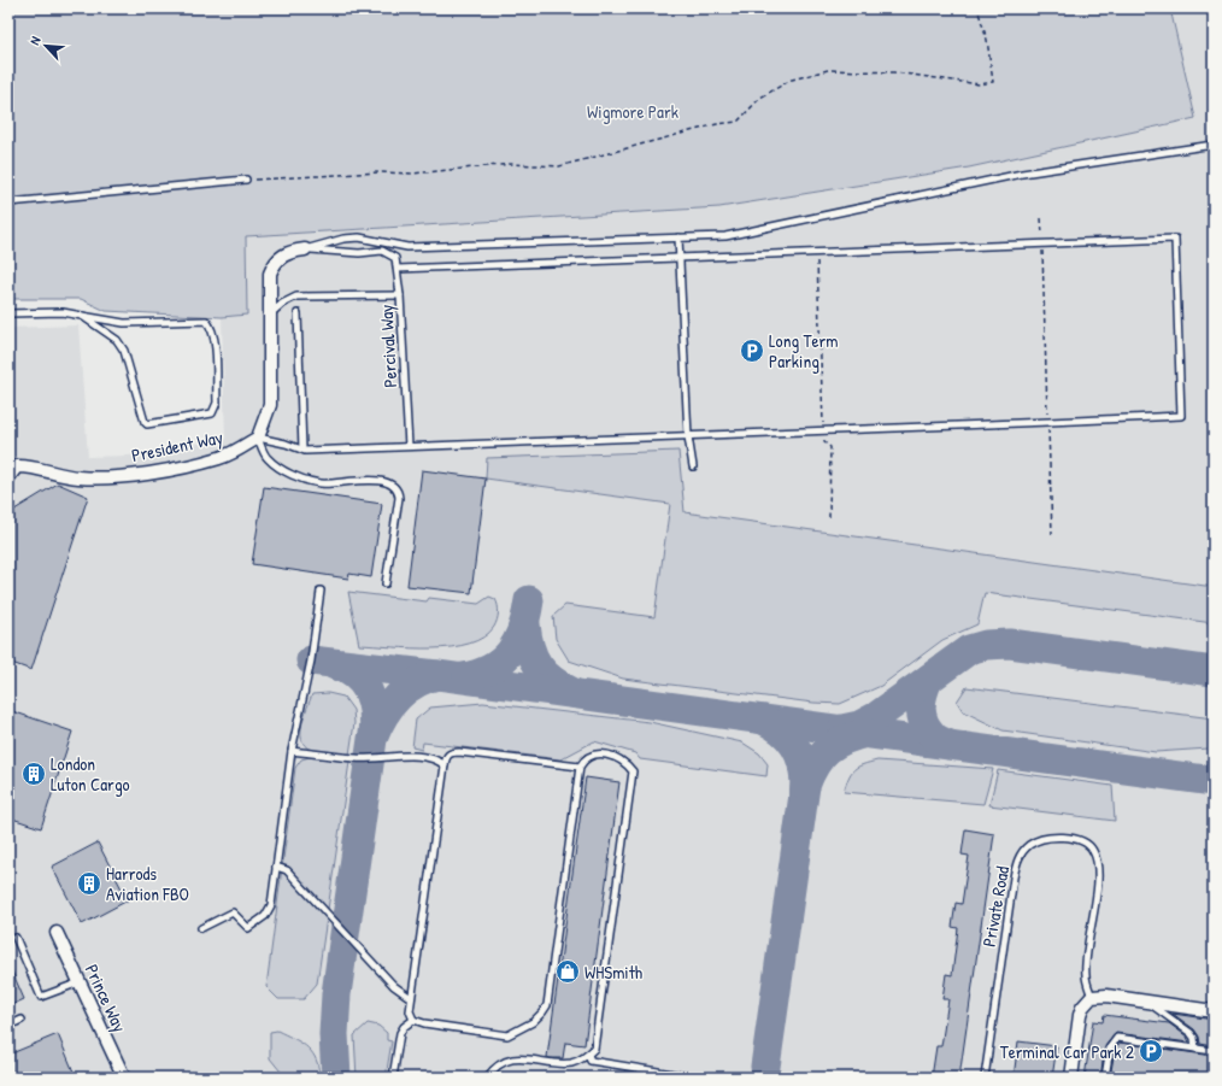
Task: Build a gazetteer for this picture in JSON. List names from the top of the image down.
{
  "streets": {
    "street": ["President Way", "Prince Way"],
    "lane": ["Percival Way", "Private Road"]
  },
  "parks": ["Wigmore Park"],
  "places": {
    "parking": ["Long Term Parking", "Terminal Car Park 2"],
    "building": ["London Luton Cargo", "Harrods Aviation FBO"],
    "shop": ["WHSmith"]
  },
  "north": "top left"
}
